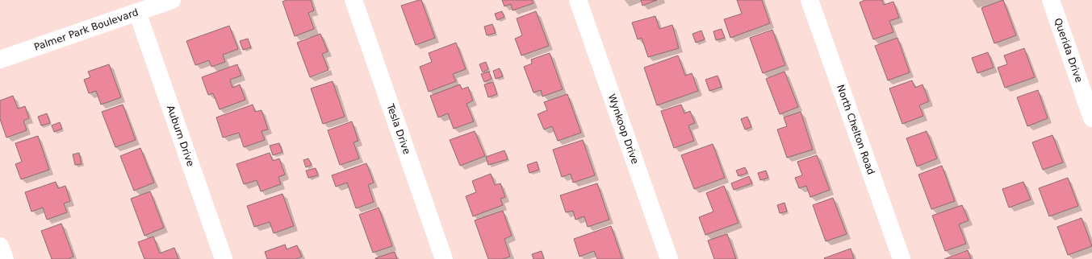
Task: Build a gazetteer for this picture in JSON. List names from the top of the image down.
{
  "streets": {
    "street": [
      "Palmer Park Boulevard",
      "Querida Drive",
      "Tesla Drive",
      "Wynkoop Drive",
      "North Chelton Road",
      "Auburn Drive"
    ]
  },
  "crossings": [
    ["Palmer Park Boulevard", "Auburn Drive"]
  ]
}
